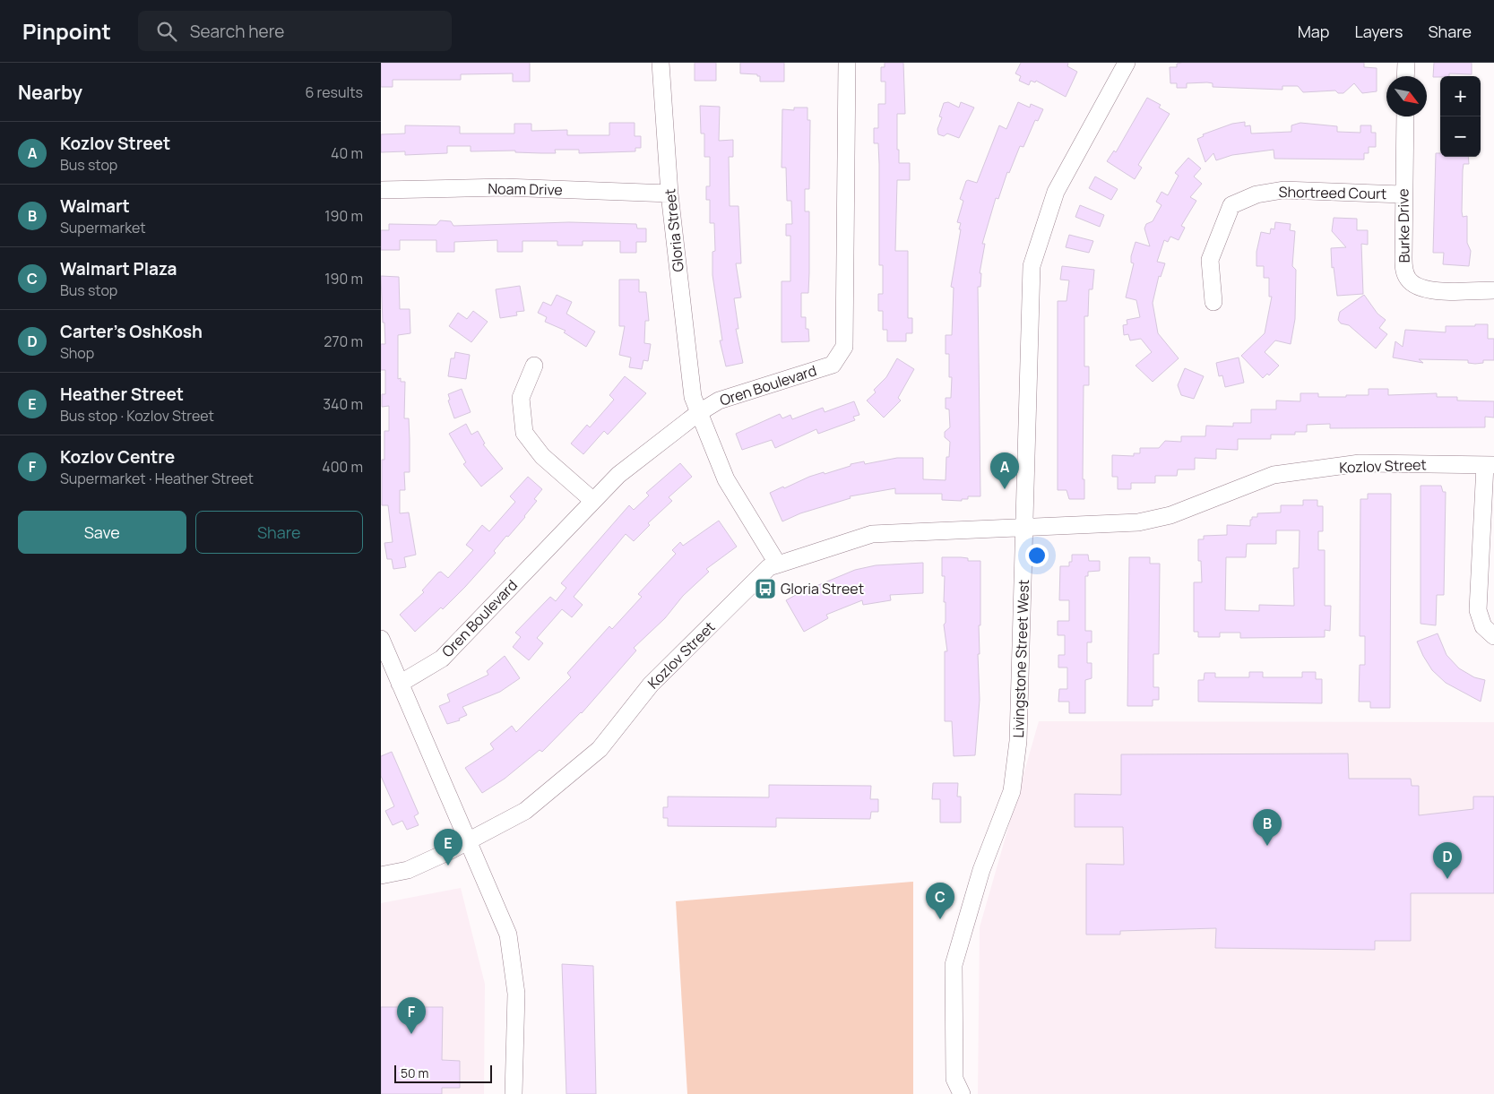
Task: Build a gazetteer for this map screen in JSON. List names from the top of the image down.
{
  "streets": {
    "street": [
      "Noam Drive",
      "Shortreed Court",
      "Burke Drive",
      "Gloria Street",
      "Oren Boulevard",
      "Kozlov Street",
      "Livingstone Street West"
    ]
  },
  "crossings": [
    ["Noam Drive", "Gloria Street"],
    ["Shortreed Court", "Burke Drive"],
    ["Gloria Street", "Oren Boulevard"],
    ["Gloria Street", "Kozlov Street"],
    ["Kozlov Street", "Livingstone Street West"]
  ],
  "places": {
    "bus stop": ["Gloria Street"]
  },
  "scale_bar": "50 m",
  "north": "bottom right",
  "page": {
    "header": "Pinpoint",
    "search": "Search here",
    "nav": ["Map", "Layers", "Share"],
    "heading": ["Nearby", "6 results"],
    "map_buttons": ["+", "−"],
    "list": [
      {
        "mark": "A",
        "name": "Kozlov Street",
        "note": "Bus stop",
        "value": "40 m"
      },
      {
        "mark": "B",
        "name": "Walmart",
        "note": "Supermarket",
        "value": "190 m"
      },
      {
        "mark": "C",
        "name": "Walmart Plaza",
        "note": "Bus stop",
        "value": "190 m"
      },
      {
        "mark": "D",
        "name": "Carter's OshKosh",
        "note": "Shop",
        "value": "270 m"
      },
      {
        "mark": "E",
        "name": "Heather Street",
        "note": "Bus stop · Kozlov Street",
        "value": "340 m"
      },
      {
        "mark": "F",
        "name": "Kozlov Centre",
        "note": "Supermarket · Heather Street",
        "value": "400 m"
      }
    ],
    "pins": [
      "A",
      "B",
      "E",
      "D",
      "C",
      "F"
    ],
    "buttons": ["Save", "Share"],
    "scale": "50 m"
  }
}
